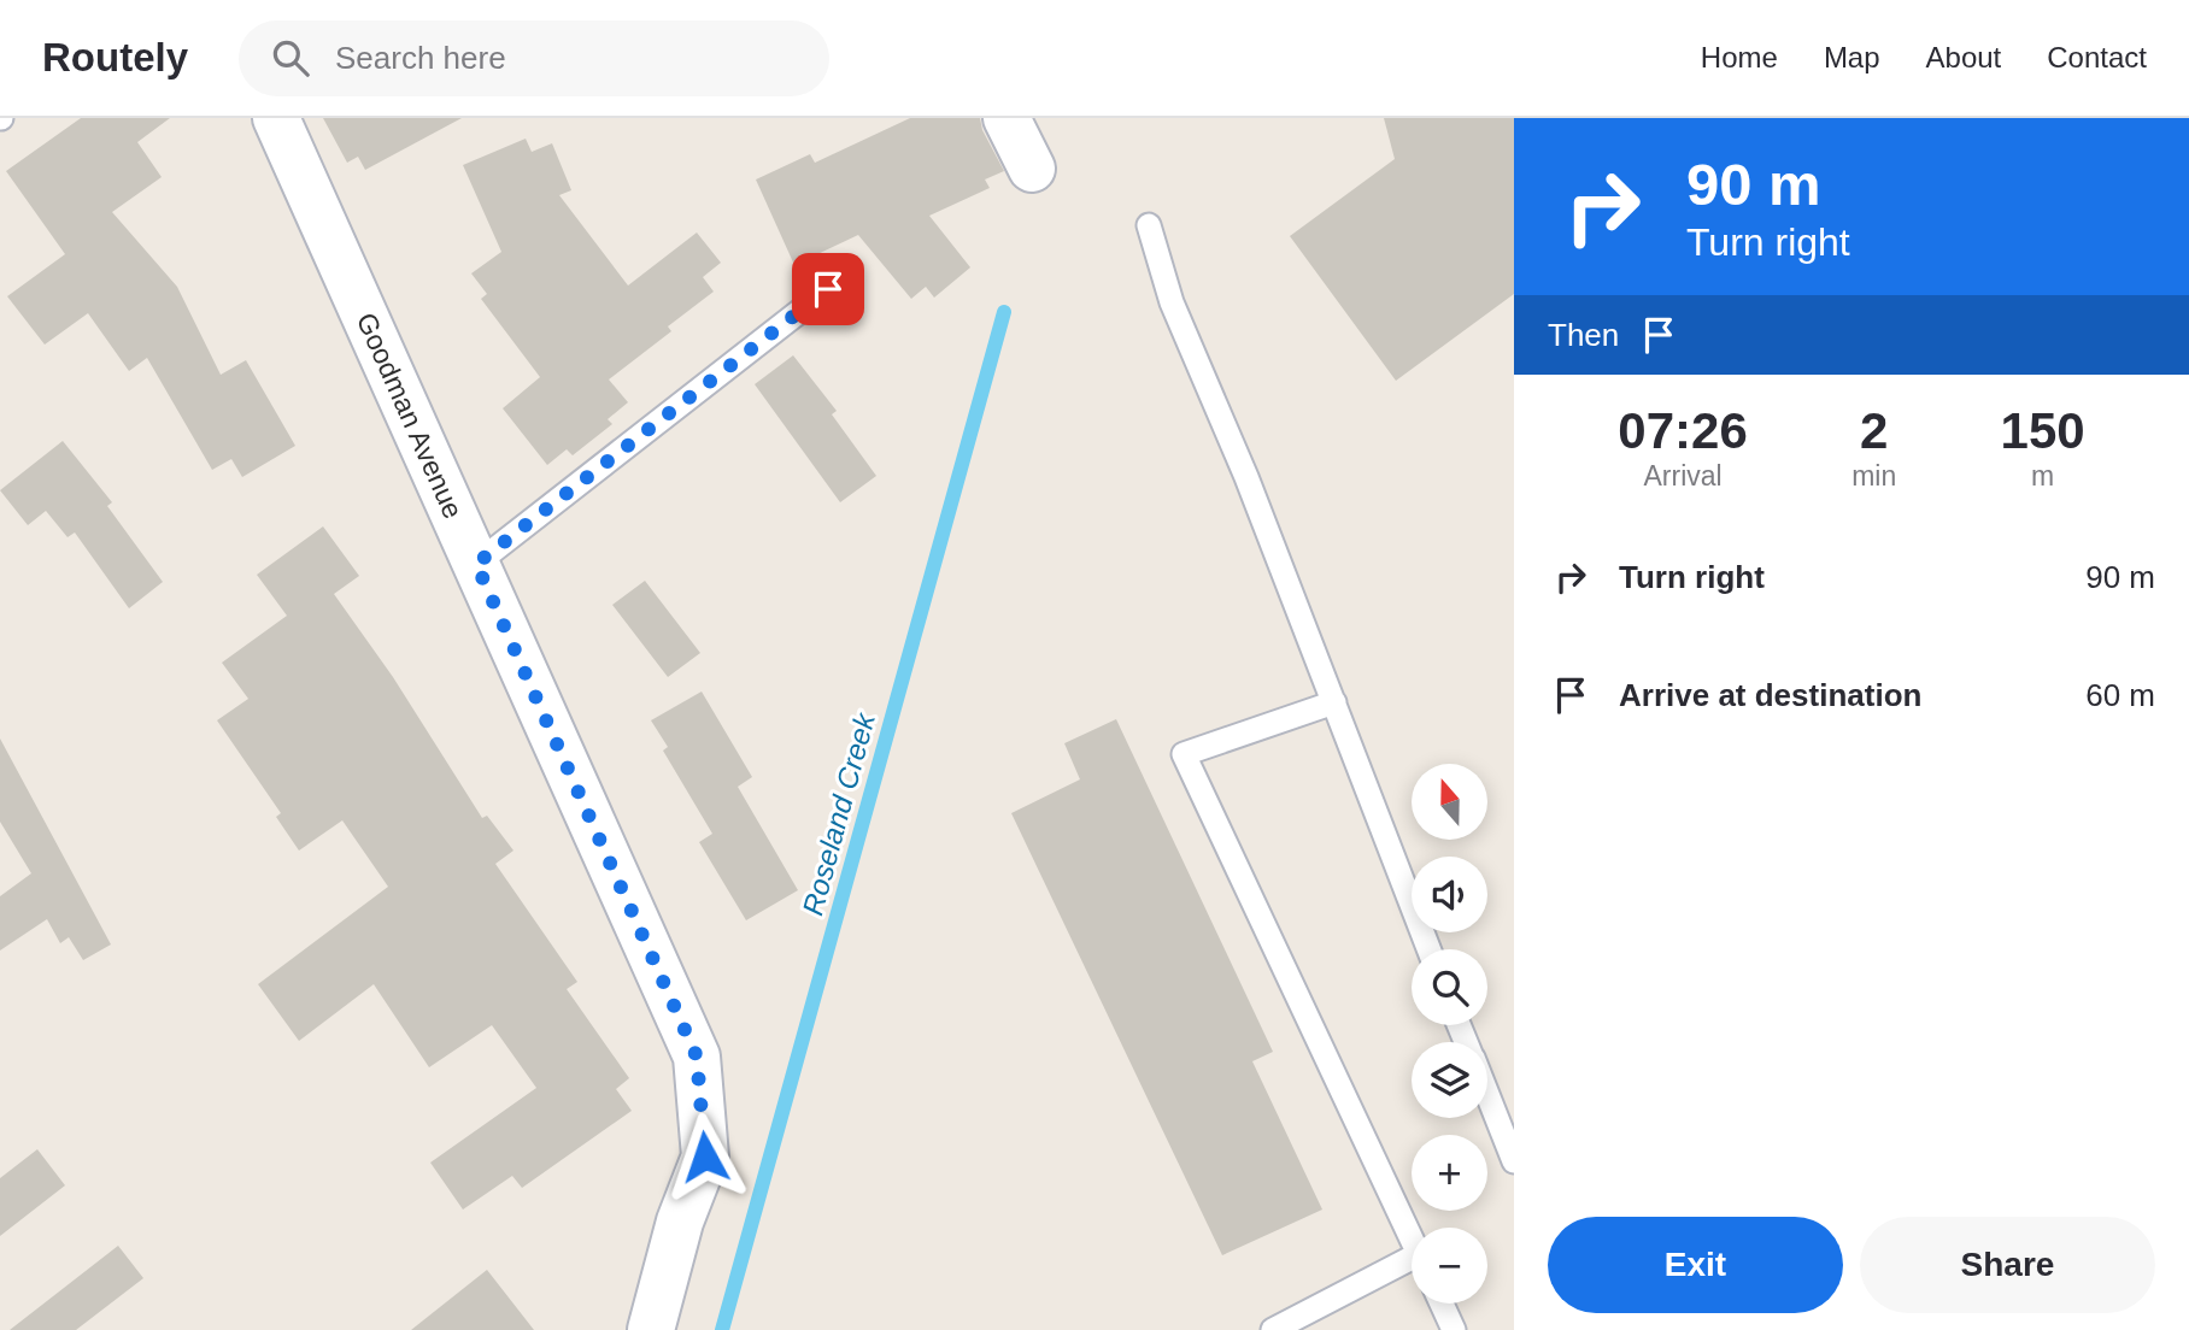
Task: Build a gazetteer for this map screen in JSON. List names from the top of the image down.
{
  "streets": {
    "street": ["Goodman Avenue"]
  },
  "water": ["Roseland Creek"],
  "north": "top",
  "page": {
    "header": "Routely",
    "search": "Search here",
    "nav": [
      "Home",
      "Map",
      "About",
      "Contact"
    ],
    "turn": ["90 m", "Turn right"],
    "then": "Then",
    "eta": [
      "07:26",
      "Arrival",
      "2",
      "min",
      "150",
      "m"
    ],
    "list": [
      {
        "name": "Turn right",
        "value": "90 m"
      },
      {
        "name": "Arrive at destination",
        "value": "60 m"
      }
    ],
    "map_buttons": ["+", "−"],
    "buttons": ["Exit", "Share"]
  }
}
